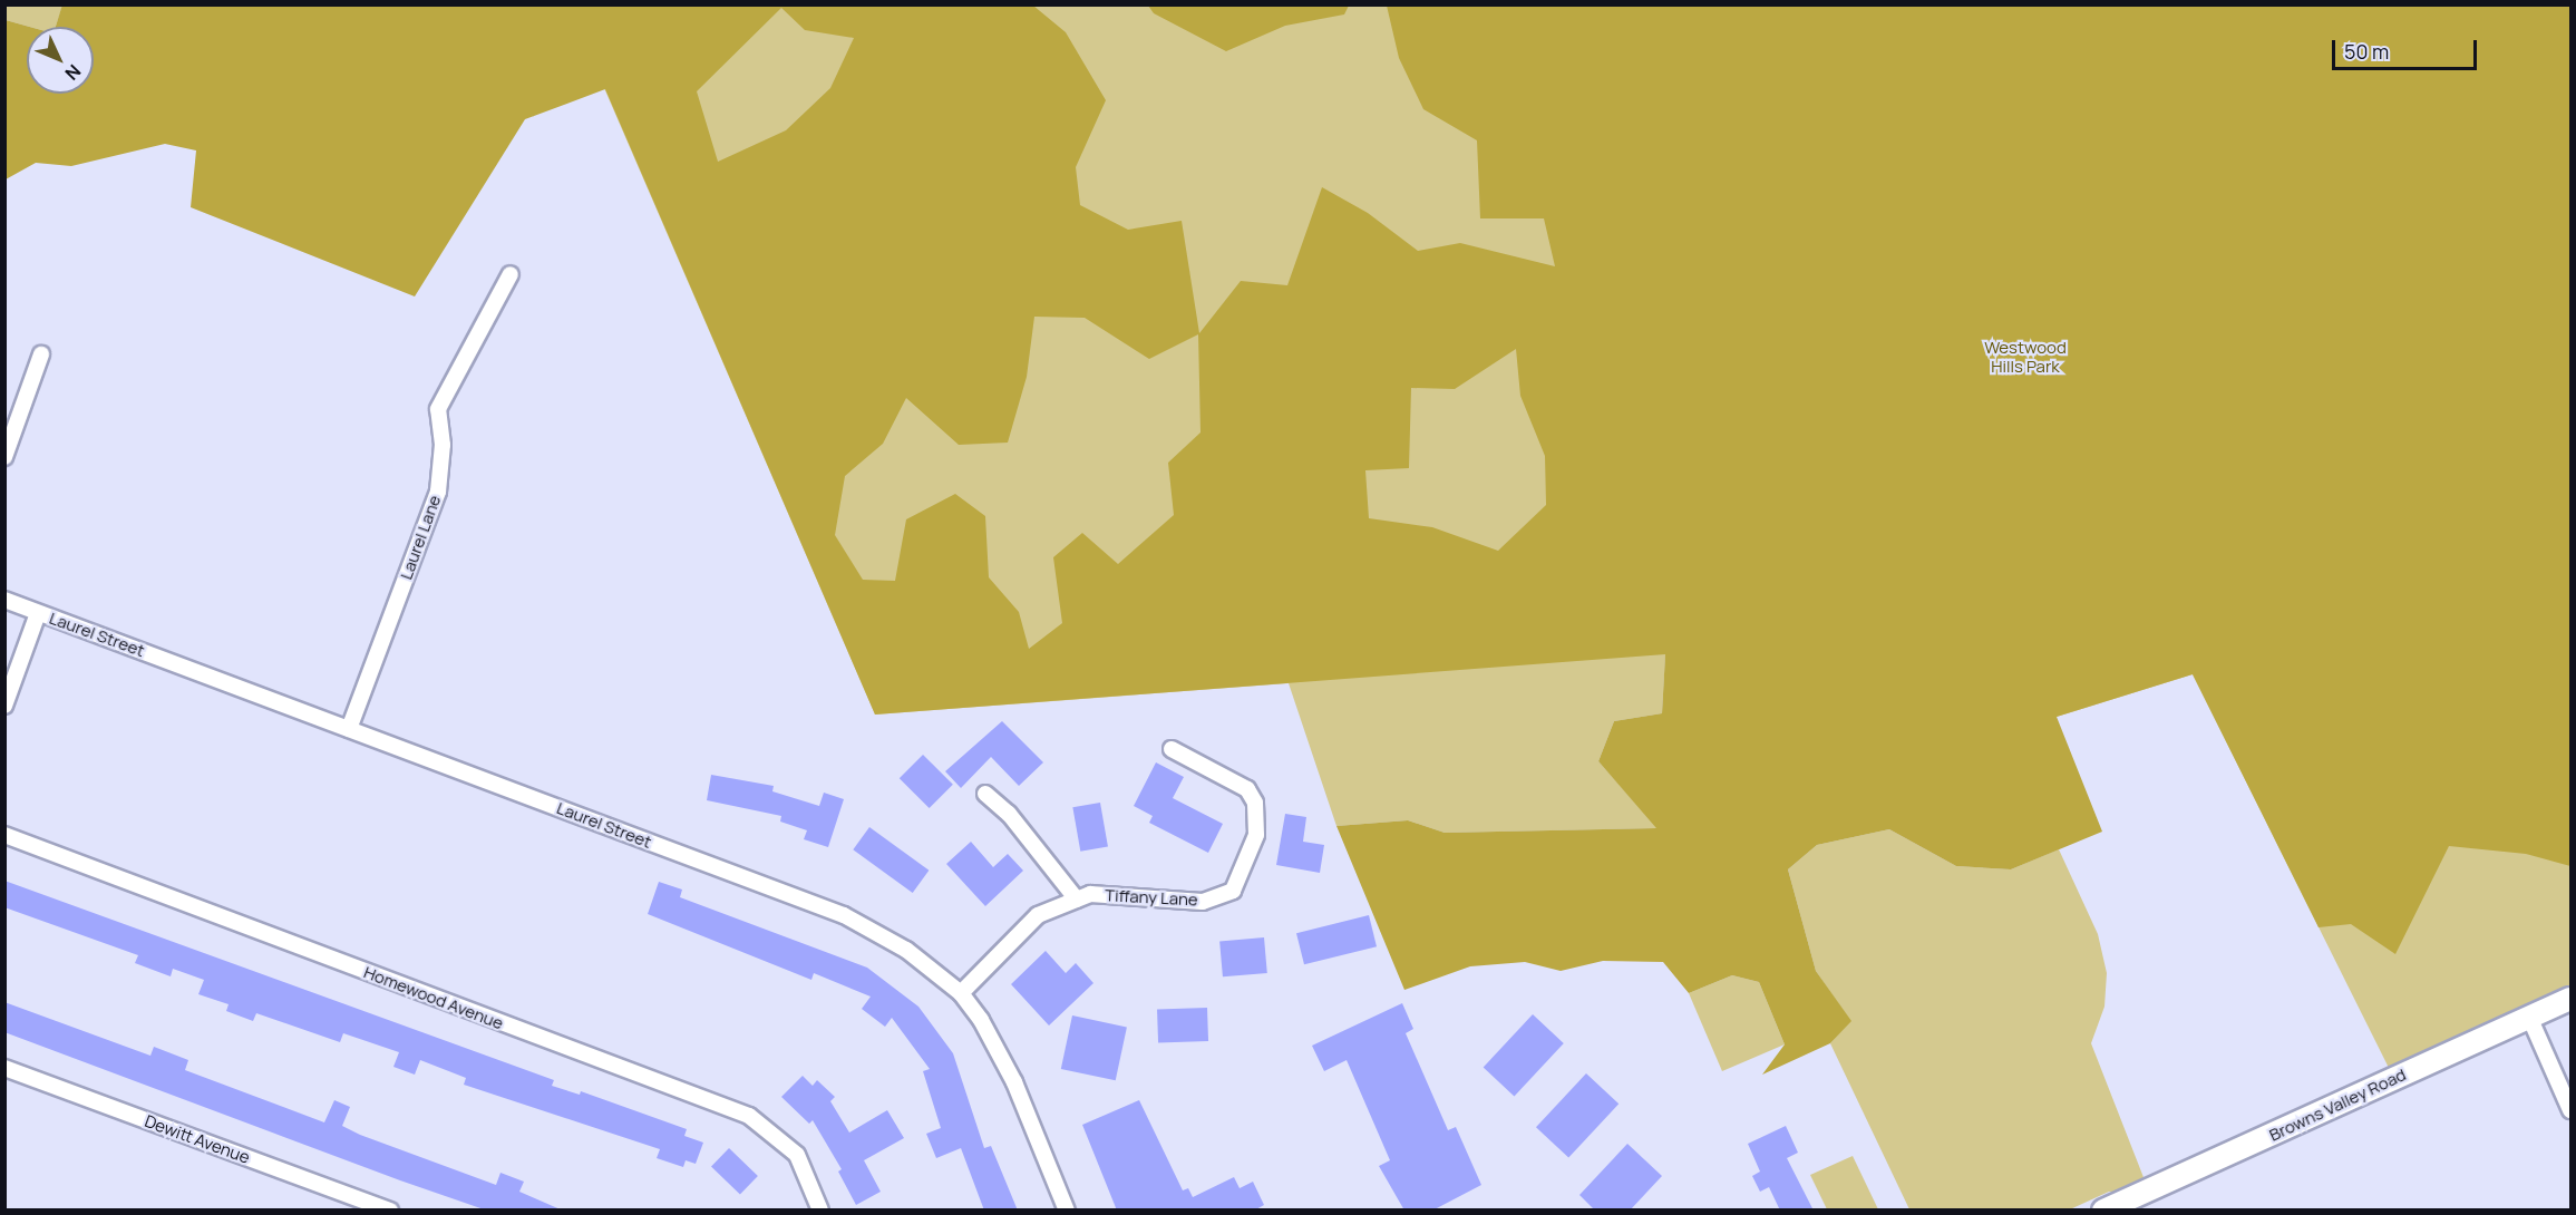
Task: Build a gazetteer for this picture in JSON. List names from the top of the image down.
{
  "streets": {
    "main road": ["Browns Valley Road"],
    "street": [
      "Laurel Lane",
      "Laurel Street",
      "Tiffany Lane",
      "Homewood Avenue",
      "Dewitt Avenue"
    ]
  },
  "crossings": [
    ["Laurel Lane", "Laurel Street"],
    ["Laurel Street", "Tiffany Lane"]
  ],
  "parks": ["Westwood Hills Park"],
  "scale_bar": "50 m",
  "north": "bottom right"
}
